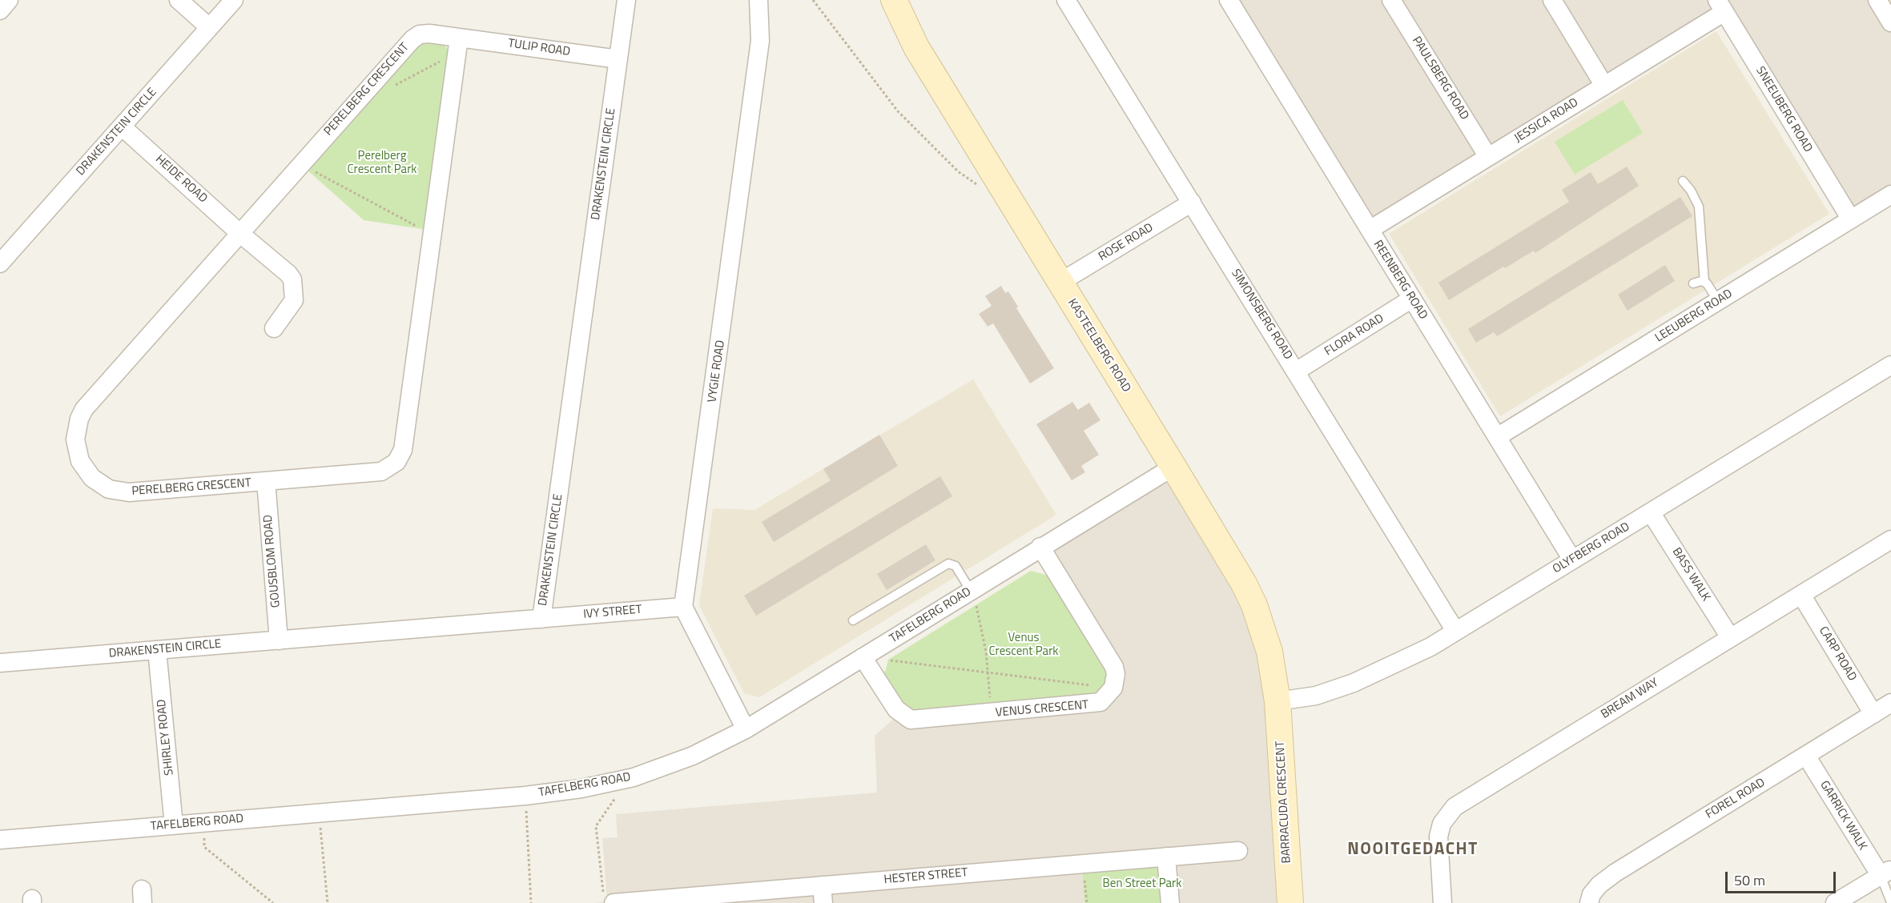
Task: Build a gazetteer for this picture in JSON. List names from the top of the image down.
{
  "streets": {
    "street": [
      "TULIP ROAD",
      "PAULSBERG ROAD",
      "PERELBERG CRESCENT",
      "SNEEUBERG ROAD",
      "JESSICA ROAD",
      "DRAKENSTEIN CIRCLE",
      "HEIDE ROAD",
      "ROSE ROAD",
      "REENBERG ROAD",
      "SIMONSBERG ROAD",
      "LEEUBERG ROAD",
      "FLORA ROAD",
      "KASTEELBERG ROAD",
      "VYGIE ROAD",
      "OLYFBERG ROAD",
      "GOUSBLOM ROAD",
      "BASS WALK",
      "IVY STREET",
      "TAFELBERG ROAD",
      "CARP ROAD",
      "BREAM WAY",
      "VENUS CRESCENT",
      "SHIRLEY ROAD",
      "FOREL ROAD",
      "BARRACUDA CRESCENT",
      "GARRICK WALK",
      "HESTER STREET"
    ]
  },
  "crossings": [
    ["TULIP ROAD", "PERELBERG CRESCENT"],
    ["TULIP ROAD", "DRAKENSTEIN CIRCLE"],
    ["PAULSBERG ROAD", "JESSICA ROAD"],
    ["PERELBERG CRESCENT", "HEIDE ROAD"],
    ["PERELBERG CRESCENT", "GOUSBLOM ROAD"],
    ["SNEEUBERG ROAD", "JESSICA ROAD"],
    ["SNEEUBERG ROAD", "LEEUBERG ROAD"],
    ["JESSICA ROAD", "REENBERG ROAD"],
    ["DRAKENSTEIN CIRCLE", "HEIDE ROAD"],
    ["DRAKENSTEIN CIRCLE", "GOUSBLOM ROAD"],
    ["DRAKENSTEIN CIRCLE", "IVY STREET"],
    ["DRAKENSTEIN CIRCLE", "SHIRLEY ROAD"],
    ["ROSE ROAD", "SIMONSBERG ROAD"],
    ["ROSE ROAD", "KASTEELBERG ROAD"],
    ["REENBERG ROAD", "LEEUBERG ROAD"],
    ["REENBERG ROAD", "FLORA ROAD"],
    ["REENBERG ROAD", "OLYFBERG ROAD"],
    ["SIMONSBERG ROAD", "FLORA ROAD"],
    ["SIMONSBERG ROAD", "OLYFBERG ROAD"],
    ["KASTEELBERG ROAD", "OLYFBERG ROAD"],
    ["KASTEELBERG ROAD", "TAFELBERG ROAD"],
    ["KASTEELBERG ROAD", "BARRACUDA CRESCENT"],
    ["VYGIE ROAD", "IVY STREET"],
    ["OLYFBERG ROAD", "BASS WALK"],
    ["OLYFBERG ROAD", "BARRACUDA CRESCENT"],
    ["BASS WALK", "BREAM WAY"],
    ["TAFELBERG ROAD", "VENUS CRESCENT"],
    ["TAFELBERG ROAD", "SHIRLEY ROAD"],
    ["CARP ROAD", "BREAM WAY"],
    ["CARP ROAD", "FOREL ROAD"],
    ["FOREL ROAD", "GARRICK WALK"]
  ],
  "districts": ["NOOITGEDACHT"],
  "parks": ["Perelberg Crescent Park", "Venus Crescent Park", "Ben Street Park"],
  "scale_bar": "50 m"
}
